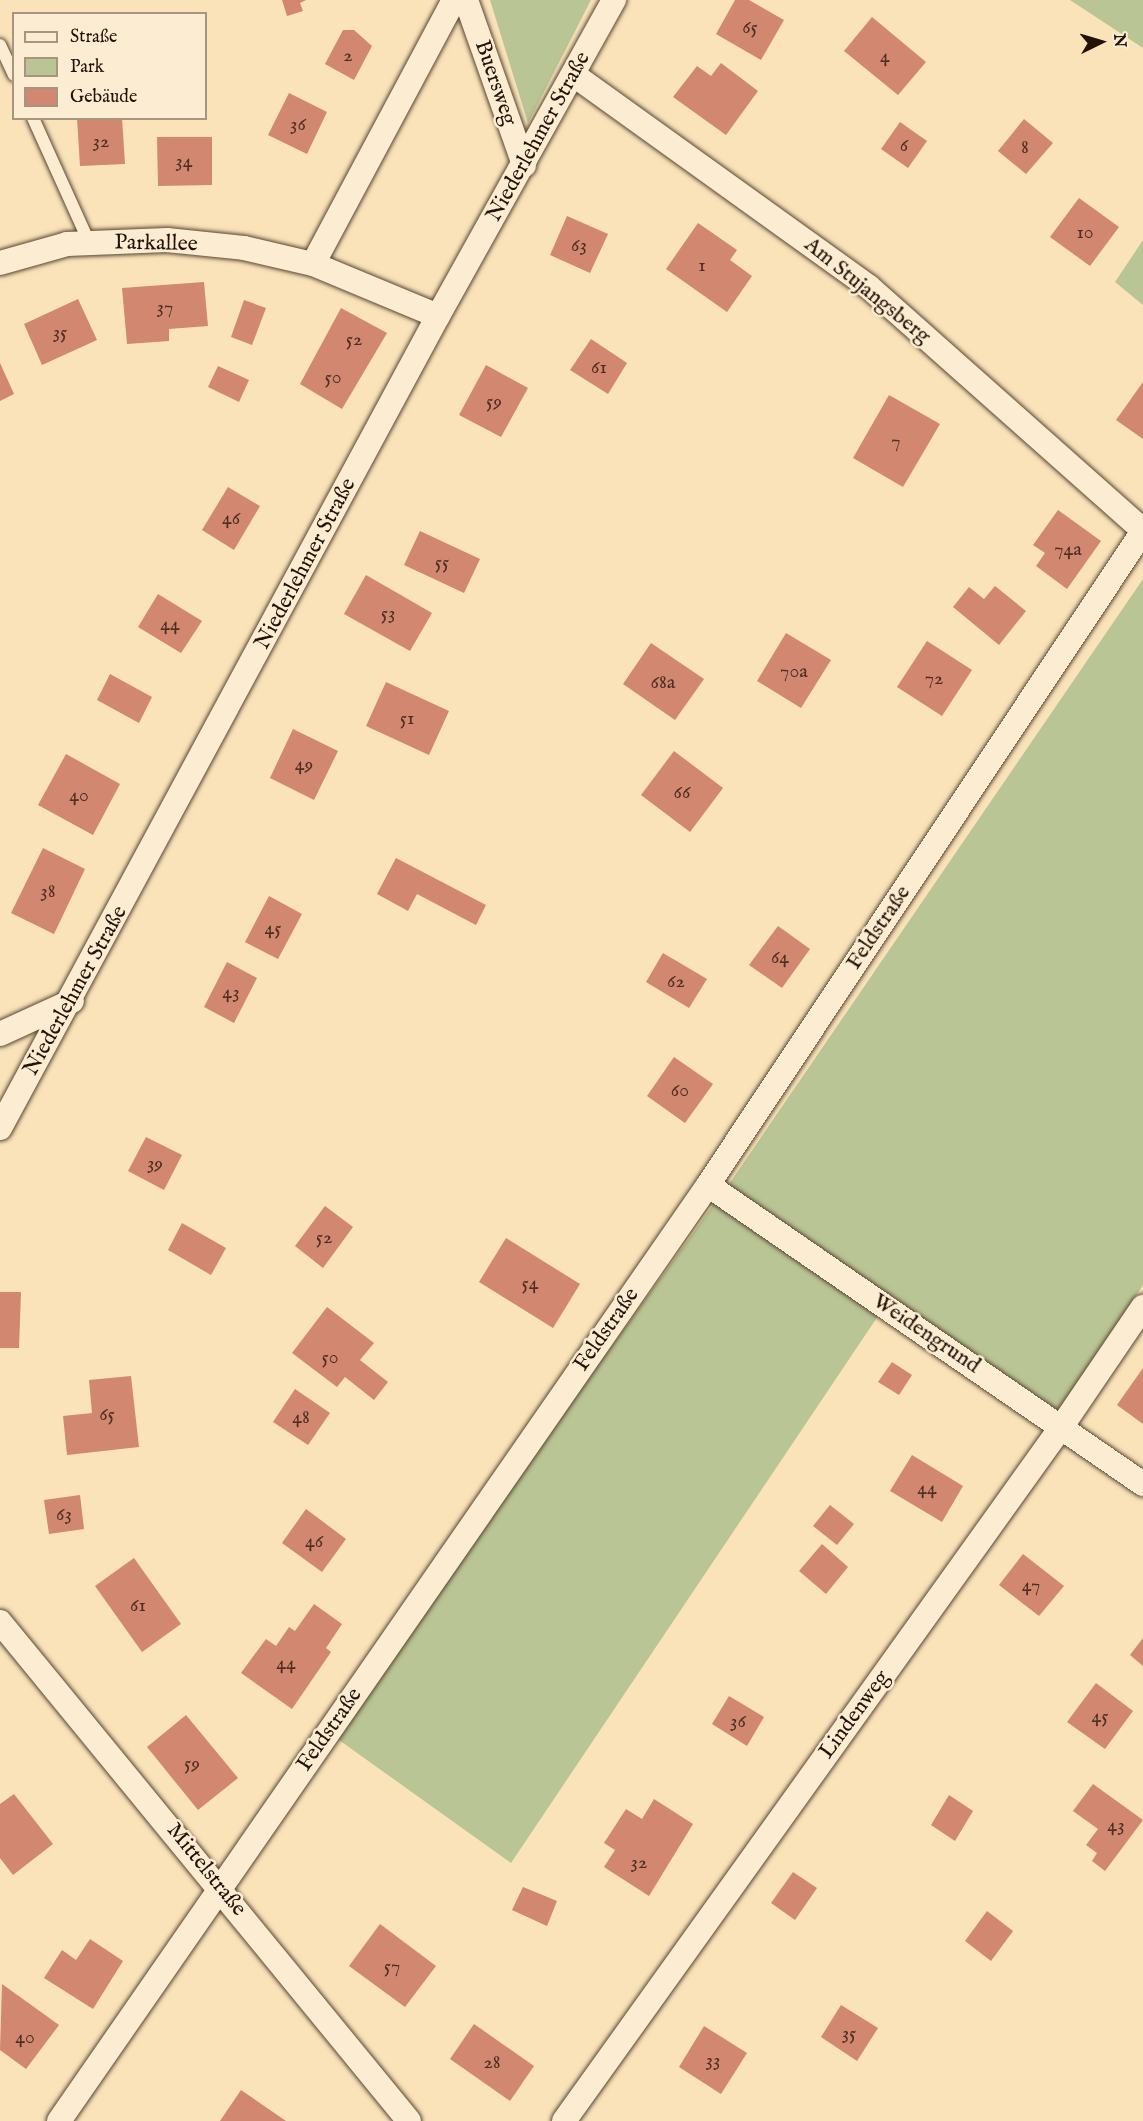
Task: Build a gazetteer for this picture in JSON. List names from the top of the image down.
{
  "streets": {
    "street": [
      "Buersweg",
      "Niederlehmer Straße",
      "Parkallee",
      "Am Stujangsberg",
      "Feldstraße",
      "Weidengrund",
      "Lindenweg",
      "Mittelstraße"
    ]
  },
  "crossings": [
    ["Buersweg", "Niederlehmer Straße"],
    ["Niederlehmer Straße", "Parkallee"],
    ["Niederlehmer Straße", "Am Stujangsberg"],
    ["Am Stujangsberg", "Feldstraße"],
    ["Feldstraße", "Weidengrund"],
    ["Feldstraße", "Mittelstraße"],
    ["Weidengrund", "Lindenweg"]
  ],
  "house_numbers": [
    "65",
    "2",
    "4",
    "36",
    "32",
    "6",
    "8",
    "34",
    "10",
    "63",
    "1",
    "37",
    "35",
    "52",
    "61",
    "50",
    "59",
    "7",
    "46",
    "74a",
    "55",
    "53",
    "44",
    "70a",
    "72",
    "68a",
    "51",
    "49",
    "66",
    "40",
    "38",
    "45",
    "64",
    "62",
    "43",
    "60",
    "39",
    "52",
    "54",
    "50",
    "65",
    "48",
    "44",
    "63",
    "46",
    "47",
    "61",
    "44",
    "45",
    "36",
    "59",
    "43",
    "32",
    "57",
    "35",
    "40",
    "33",
    "28"
  ],
  "legend": ["Straße", "Park", "Gebäude"],
  "north": "right"
}
